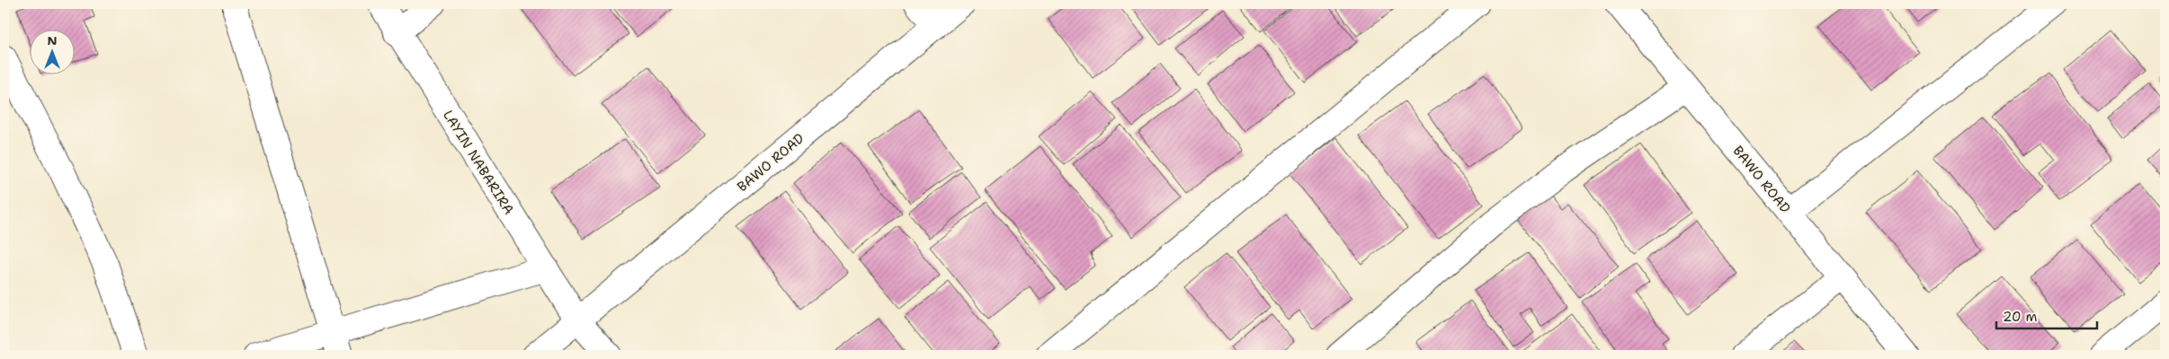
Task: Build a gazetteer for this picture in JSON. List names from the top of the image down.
{
  "streets": {
    "street": ["LAYIN NABARIRA", "BAWO ROAD"]
  },
  "crossings": [
    ["LAYIN NABARIRA", "BAWO ROAD"]
  ],
  "scale_bar": "20 m",
  "north": "top"
}
